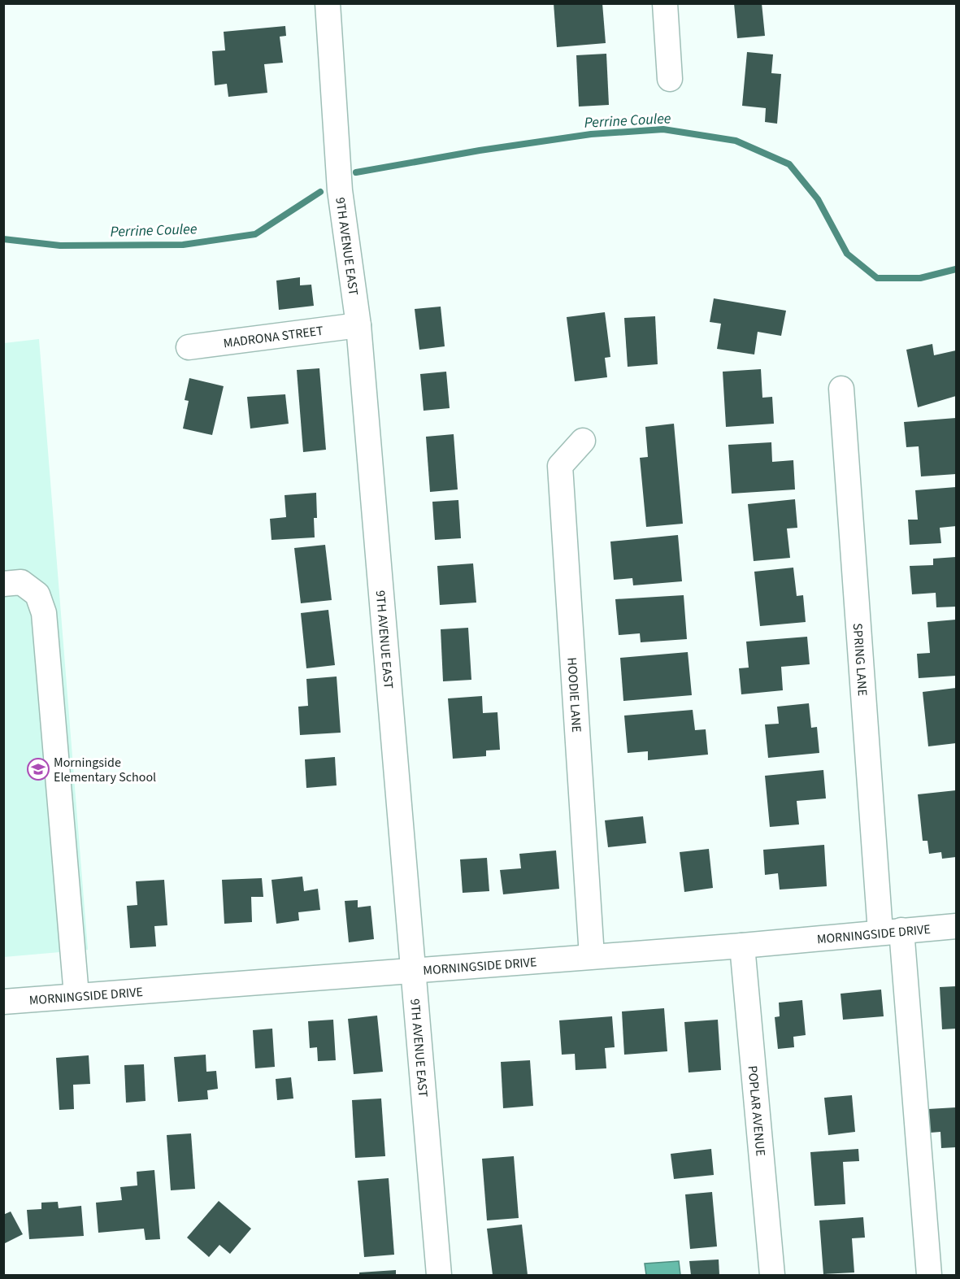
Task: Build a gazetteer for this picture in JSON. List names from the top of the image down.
{
  "streets": {
    "street": [
      "9TH AVENUE EAST",
      "MADRONA STREET",
      "SPRING LANE",
      "HOODIE LANE",
      "MORNINGSIDE DRIVE",
      "POPLAR AVENUE"
    ]
  },
  "crossings": [
    ["9TH AVENUE EAST", "MADRONA STREET"],
    ["9TH AVENUE EAST", "MORNINGSIDE DRIVE"],
    ["SPRING LANE", "MORNINGSIDE DRIVE"],
    ["HOODIE LANE", "MORNINGSIDE DRIVE"],
    ["MORNINGSIDE DRIVE", "POPLAR AVENUE"]
  ],
  "water": ["Perrine Coulee"],
  "places": {
    "school or university": ["Morningside Elementary School"]
  }
}
